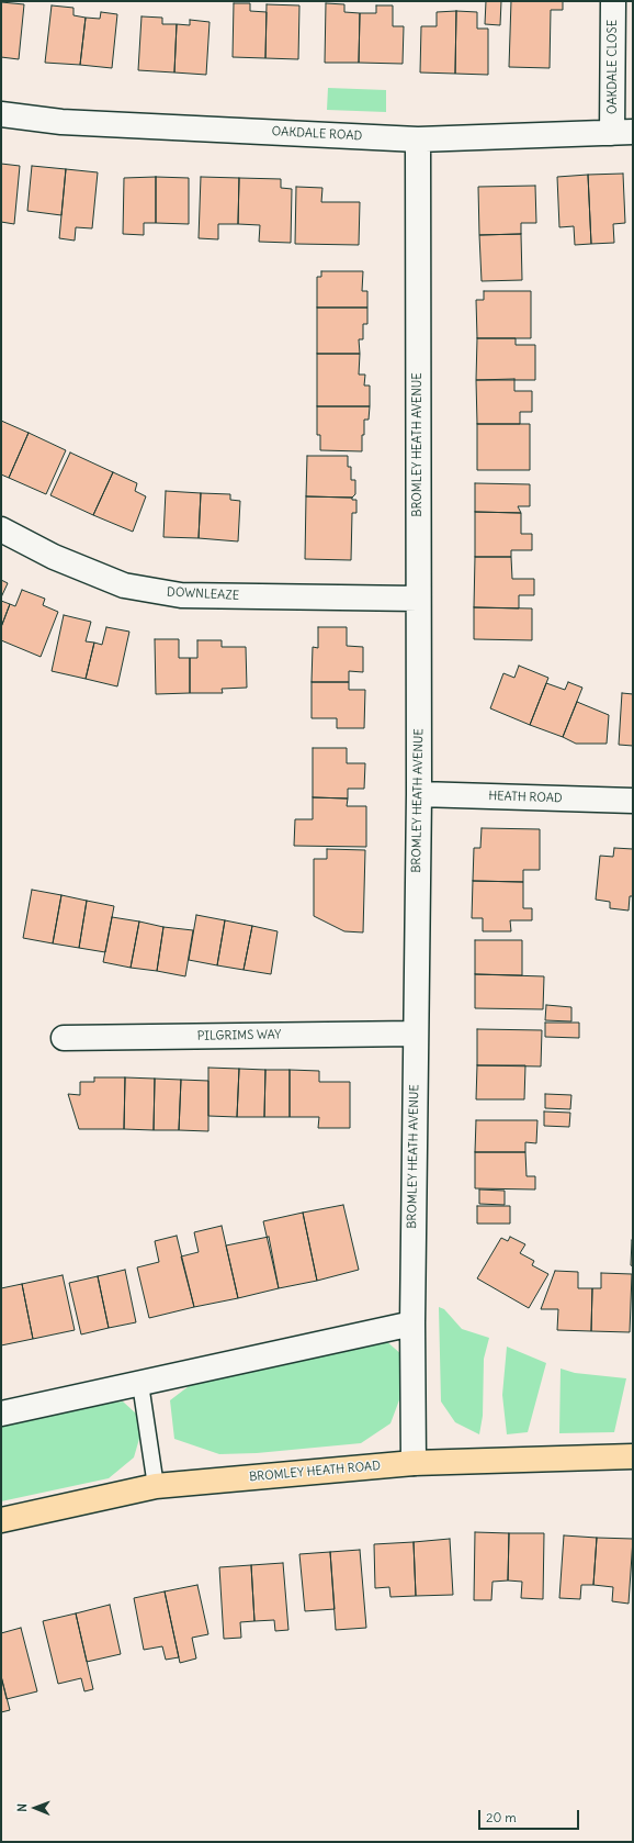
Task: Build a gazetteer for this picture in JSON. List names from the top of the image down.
{
  "streets": {
    "main road": ["BROMLEY HEATH ROAD"],
    "street": [
      "OAKDALE CLOSE",
      "OAKDALE ROAD",
      "BROMLEY HEATH AVENUE",
      "DOWNLEAZE",
      "HEATH ROAD",
      "PILGRIMS WAY"
    ]
  },
  "crossings": [
    ["OAKDALE CLOSE", "OAKDALE ROAD"],
    ["OAKDALE ROAD", "BROMLEY HEATH AVENUE"],
    ["BROMLEY HEATH AVENUE", "DOWNLEAZE"],
    ["BROMLEY HEATH AVENUE", "HEATH ROAD"],
    ["BROMLEY HEATH AVENUE", "PILGRIMS WAY"],
    ["BROMLEY HEATH AVENUE", "BROMLEY HEATH ROAD"]
  ],
  "scale_bar": "20 m",
  "north": "left"
}
